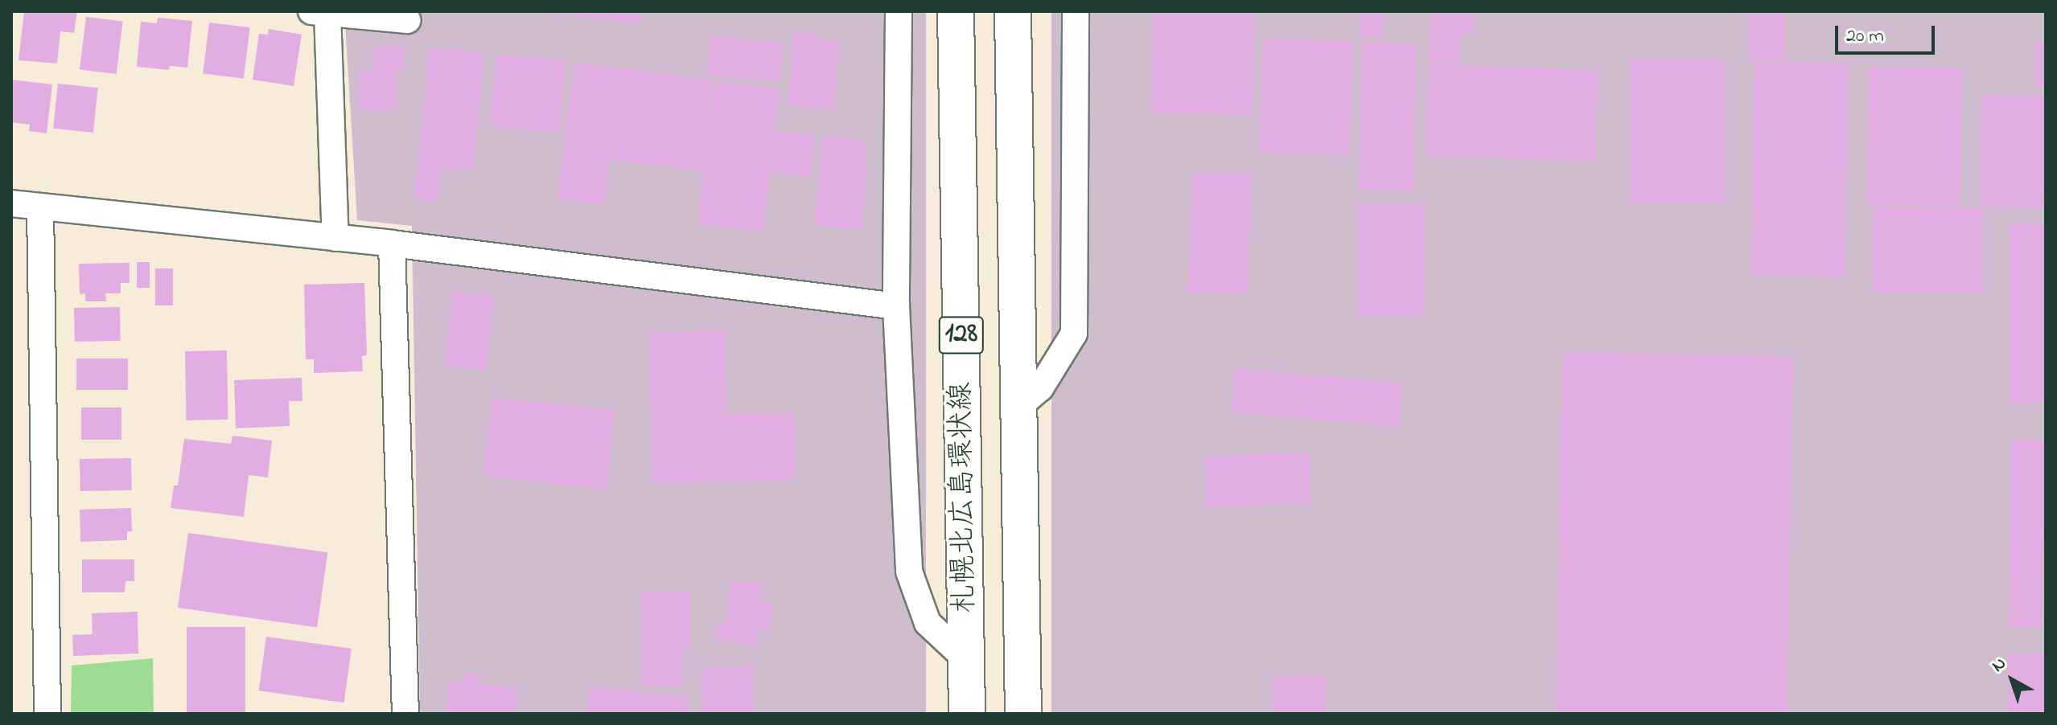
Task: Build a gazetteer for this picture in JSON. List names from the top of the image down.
{
  "streets": {
    "main road": ["128", "札幌北広島環状線"]
  },
  "scale_bar": "20 m",
  "north": "top left"
}
